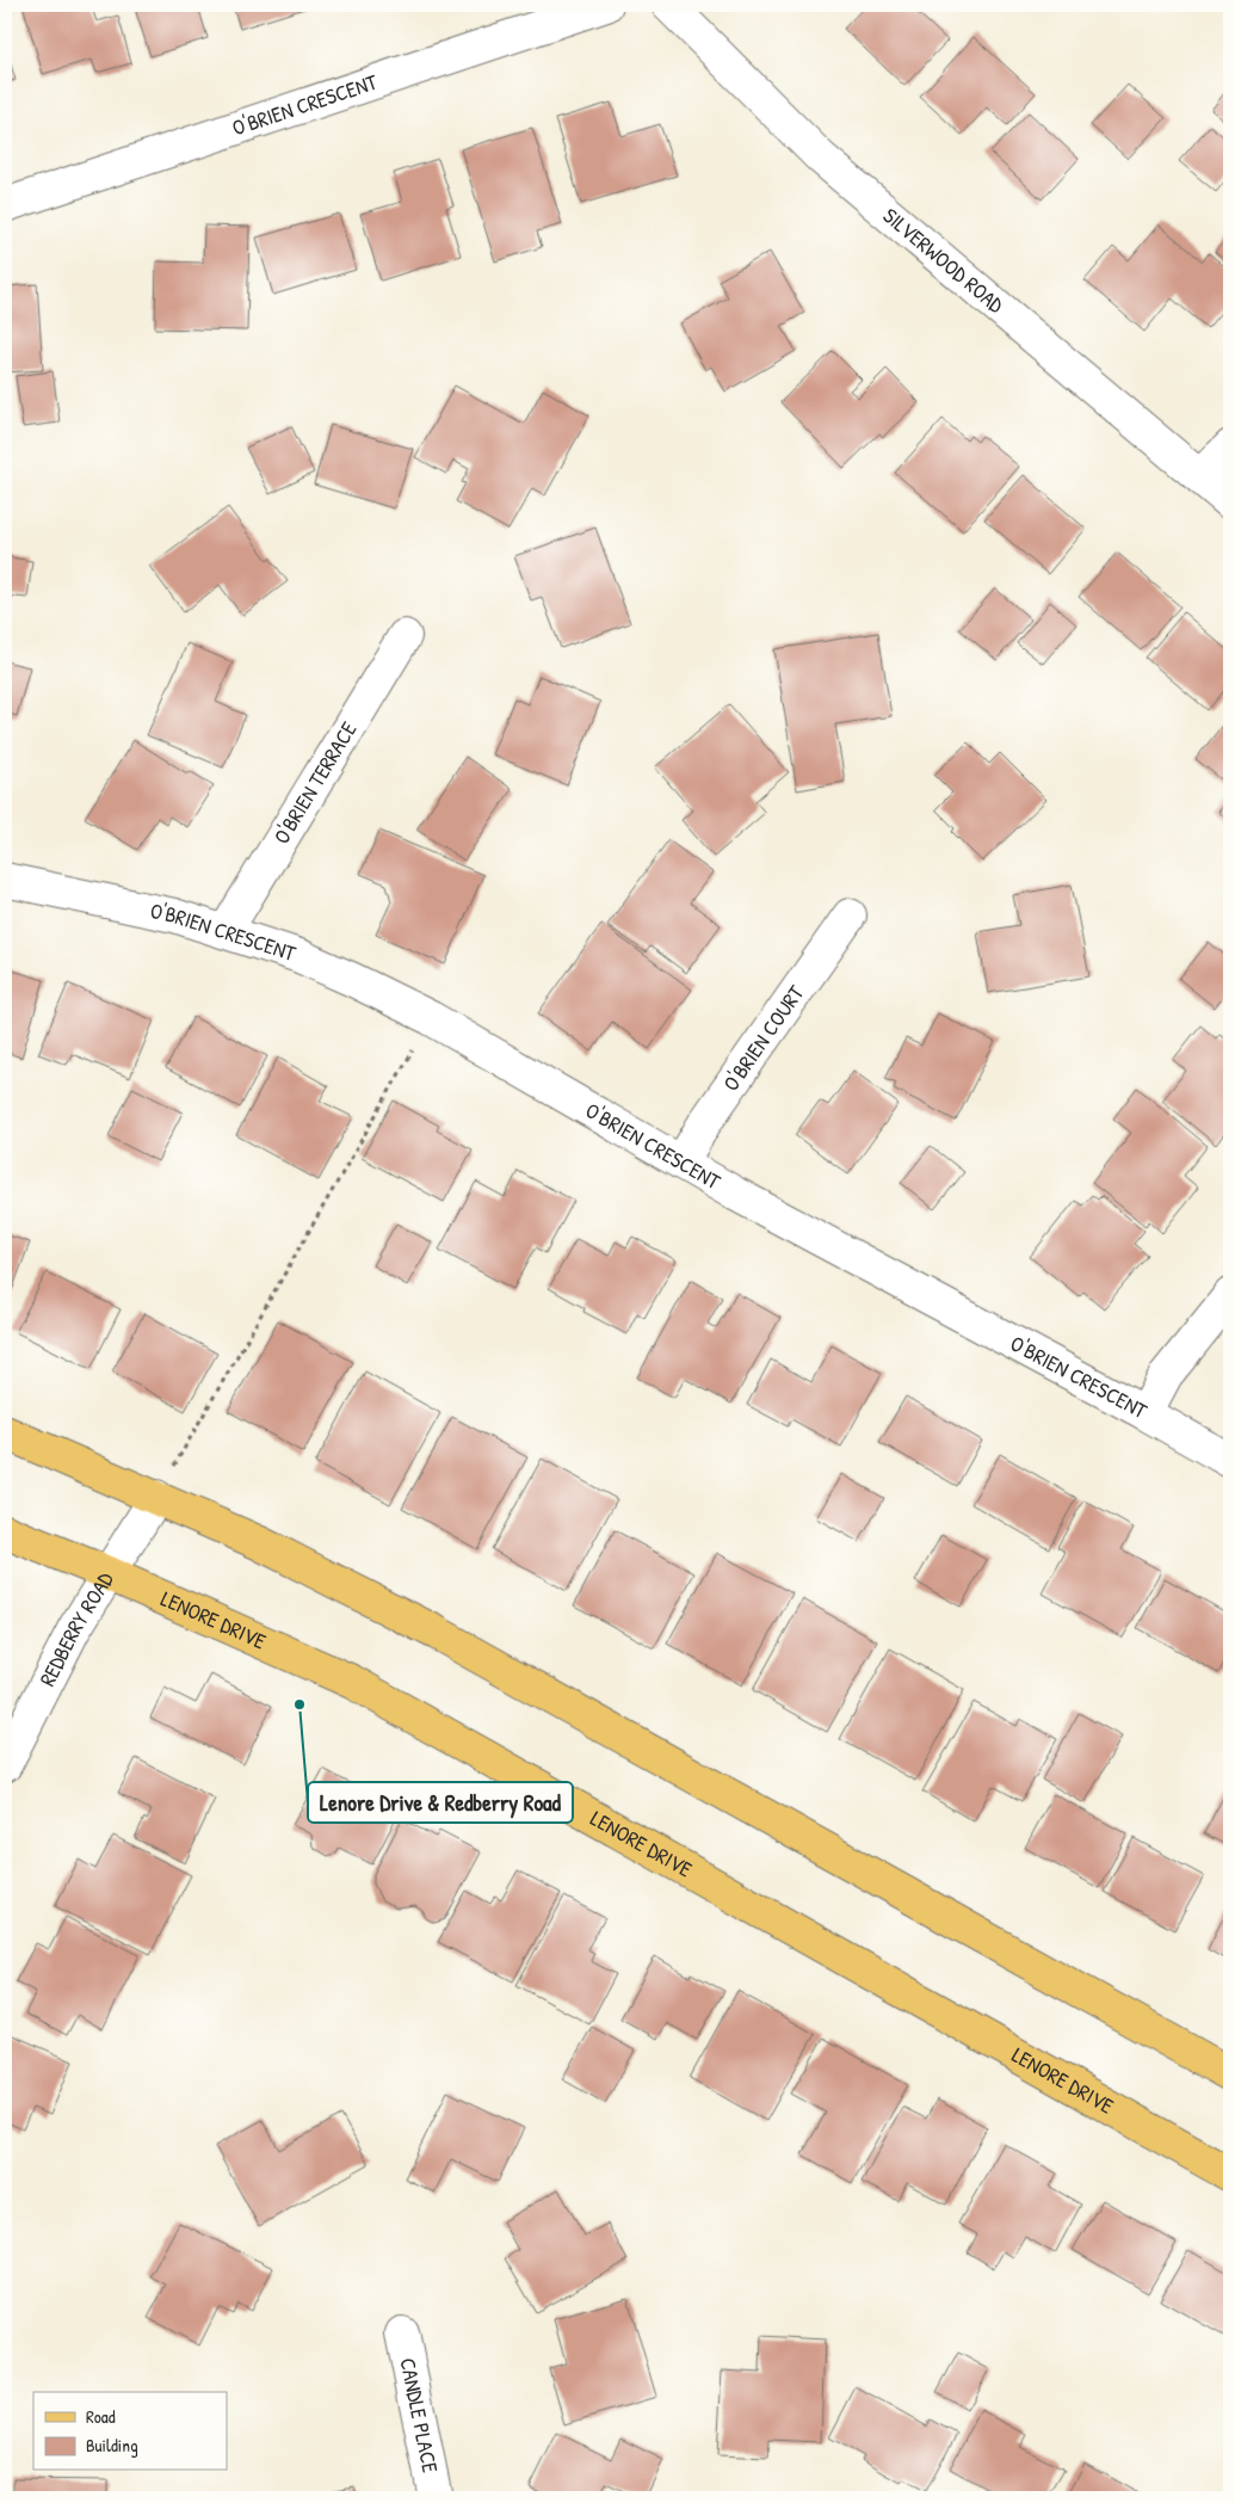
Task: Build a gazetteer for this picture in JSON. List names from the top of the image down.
{
  "streets": {
    "main road": ["LENORE DRIVE"],
    "street": [
      "O'BRIEN CRESCENT",
      "SILVERWOOD ROAD",
      "O'BRIEN TERRACE",
      "O'BRIEN COURT",
      "REDBERRY ROAD",
      "CANDLE PLACE"
    ]
  },
  "crossings": [
    ["O'BRIEN CRESCENT", "O'BRIEN TERRACE"],
    ["O'BRIEN CRESCENT", "O'BRIEN COURT"],
    ["LENORE DRIVE", "REDBERRY ROAD"]
  ],
  "places": ["Lenore Drive & Redberry Road"],
  "legend": ["Road", "Building"]
}
